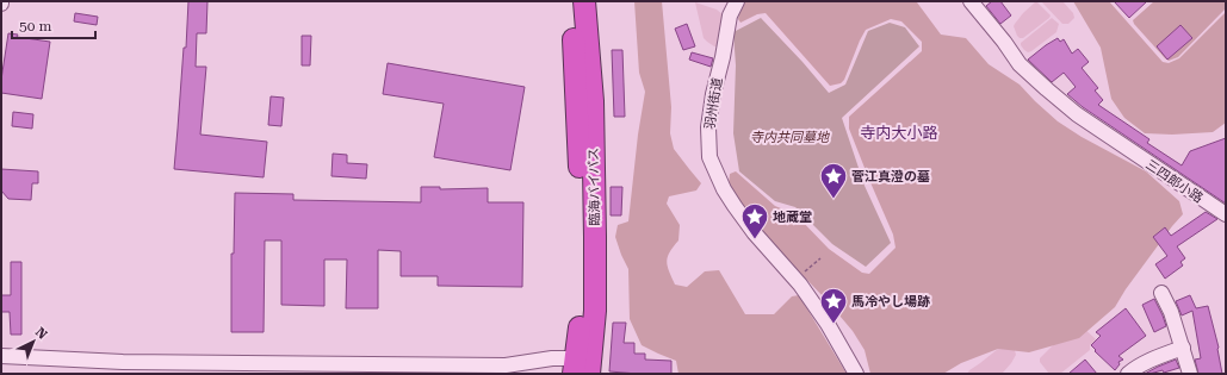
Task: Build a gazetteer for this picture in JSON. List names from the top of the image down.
{
  "streets": {
    "highway": ["臨海バイパス"],
    "street": ["羽州街道", "三四郎小路"]
  },
  "districts": ["寺内大小路"],
  "parks": ["寺内共同墓地"],
  "places": {
    "place": ["菅江真澄の墓", "地蔵堂", "馬冷やし場跡"]
  },
  "scale_bar": "50 m",
  "north": "top right"
}
